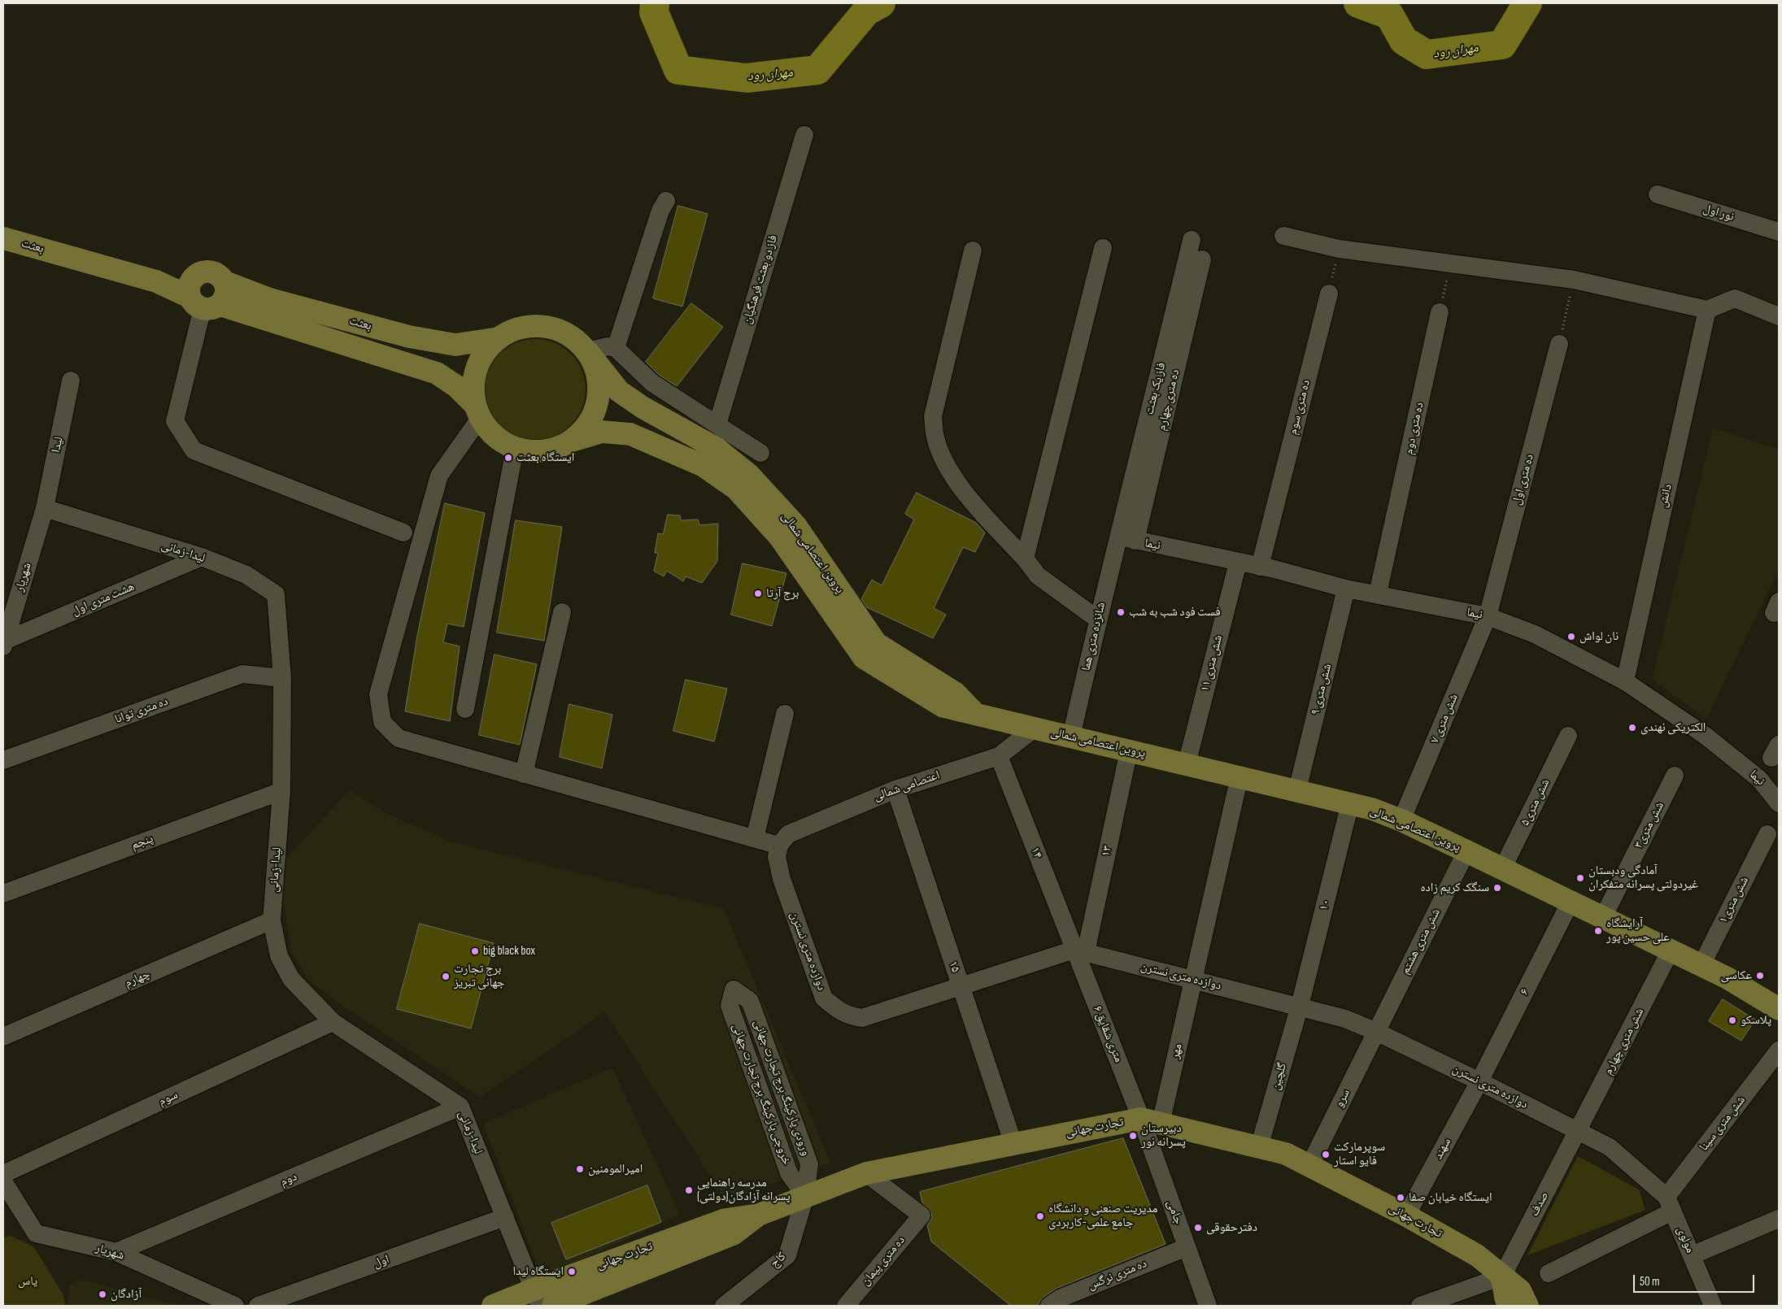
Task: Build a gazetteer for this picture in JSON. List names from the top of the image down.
{
  "streets": {
    "main road": ["بعثت", "پروین اعتصامی شمالی", "تجارت جهانی"],
    "street": [
      "نور اول",
      "فاز دو بعثت فرهنگیان",
      "فاز یک بعثت",
      "ده متری چهارم",
      "ده متری سوم",
      "ده متری دوم",
      "لیدا",
      "ده متری اول",
      "دانش",
      "نیما",
      "لیدا-زمانی",
      "شهریار",
      "هشت متری اول",
      "شانزده متری هما",
      "۱۱ شش متری",
      "۹ شش متری",
      "ده متری توانا",
      "۷ شش متری",
      "اعتصامی شمالی",
      "۵شش متری",
      "شش متری۳",
      "پنجم",
      "۱۳",
      "۱۴",
      "شش متری۱",
      "۱۰",
      "شش متری هشتم",
      "دوازده متری نسترن",
      "۱۵",
      "چهارم",
      "۶",
      "۶ متری شقایق",
      "شش متری چهارم",
      "مهر",
      "گلچین",
      "ورودی پارکینگ برج تجارت جهانی",
      "سوم",
      "سرو",
      "شش متری سینا",
      "سهند",
      "دوم",
      "صدف",
      "جامی",
      "مولوی",
      "کاج",
      "ده متری پیمان",
      "اول",
      "ده متری نرگس"
    ]
  },
  "crossings": [
    ["بعثت", "پروین اعتصامی شمالی"],
    ["فاز یک بعثت", "ده متری چهارم"],
    ["فاز یک بعثت", "نیما"],
    ["فاز یک بعثت", "شانزده متری هما"],
    ["ده متری چهارم", "نیما"],
    ["ده متری چهارم", "شانزده متری هما"],
    ["ده متری سوم", "نیما"],
    ["ده متری دوم", "نیما"],
    ["لیدا", "لیدا-زمانی"],
    ["لیدا", "شهریار"],
    ["ده متری اول", "نیما"],
    ["ده متری اول", "۷ شش متری"],
    ["دانش", "نیما"],
    ["نیما", "شانزده متری هما"],
    ["نیما", "۱۱ شش متری"],
    ["نیما", "۹ شش متری"],
    ["نیما", "۷ شش متری"],
    ["لیدا-زمانی", "شهریار"],
    ["لیدا-زمانی", "هشت متری اول"],
    ["لیدا-زمانی", "ده متری توانا"],
    ["لیدا-زمانی", "پنجم"],
    ["لیدا-زمانی", "چهارم"],
    ["لیدا-زمانی", "سوم"],
    ["لیدا-زمانی", "تجارت جهانی"],
    ["لیدا-زمانی", "دوم"],
    ["لیدا-زمانی", "اول"],
    ["پروین اعتصامی شمالی", "شانزده متری هما"],
    ["پروین اعتصامی شمالی", "۱۱ شش متری"],
    ["پروین اعتصامی شمالی", "۹ شش متری"],
    ["پروین اعتصامی شمالی", "۷ شش متری"],
    ["پروین اعتصامی شمالی", "اعتصامی شمالی"],
    ["پروین اعتصامی شمالی", "۵شش متری"],
    ["پروین اعتصامی شمالی", "شش متری۳"],
    ["پروین اعتصامی شمالی", "۱۳"],
    ["پروین اعتصامی شمالی", "شش متری۱"],
    ["پروین اعتصامی شمالی", "۱۰"],
    ["پروین اعتصامی شمالی", "شش متری هشتم"],
    ["پروین اعتصامی شمالی", "۶"],
    ["پروین اعتصامی شمالی", "شش متری چهارم"],
    ["پروین اعتصامی شمالی", "مهر"],
    ["شهریار", "هشت متری اول"],
    ["شهریار", "دوم"],
    ["اعتصامی شمالی", "۱۴"],
    ["اعتصامی شمالی", "دوازده متری نسترن"],
    ["اعتصامی شمالی", "۱۵"],
    ["۱۳", "۱۴"],
    ["۱۳", "دوازده متری نسترن"],
    ["۱۳", "۶ متری شقایق"],
    ["۱۴", "دوازده متری نسترن"],
    ["۱۴", "۶ متری شقایق"],
    ["۱۰", "دوازده متری نسترن"],
    ["۱۰", "گلچین"],
    ["شش متری هشتم", "دوازده متری نسترن"],
    ["شش متری هشتم", "سرو"],
    ["دوازده متری نسترن", "۱۵"],
    ["دوازده متری نسترن", "۶"],
    ["دوازده متری نسترن", "۶ متری شقایق"],
    ["دوازده متری نسترن", "شش متری چهارم"],
    ["دوازده متری نسترن", "مهر"],
    ["دوازده متری نسترن", "گلچین"],
    ["دوازده متری نسترن", "سرو"],
    ["دوازده متری نسترن", "شش متری سینا"],
    ["دوازده متری نسترن", "سهند"],
    ["دوازده متری نسترن", "صدف"],
    ["دوازده متری نسترن", "مولوی"],
    ["۱۵", "تجارت جهانی"],
    ["۶", "سهند"],
    ["۶ متری شقایق", "مهر"],
    ["۶ متری شقایق", "تجارت جهانی"],
    ["۶ متری شقایق", "جامی"],
    ["شش متری چهارم", "صدف"],
    ["مهر", "تجارت جهانی"],
    ["مهر", "جامی"],
    ["گلچین", "تجارت جهانی"],
    ["ورودی پارکینگ برج تجارت جهانی", "تجارت جهانی"],
    ["ورودی پارکینگ برج تجارت جهانی", "کاج"],
    ["سرو", "تجارت جهانی"],
    ["شش متری سینا", "مولوی"],
    ["تجارت جهانی", "سهند"],
    ["تجارت جهانی", "صدف"],
    ["تجارت جهانی", "جامی"],
    ["تجارت جهانی", "کاج"],
    ["تجارت جهانی", "ده متری پیمان"],
    ["جامی", "ده متری نرگس"]
  ],
  "water": ["مهران رود"],
  "parks": ["یاس"],
  "places": [
    "ایستگاه بعثت",
    "برج آرتا",
    "فست فود شب به شب",
    "نان لواش",
    "الکتریکی نهندی",
    "آمادگی ودبستان غیردولتی پسرانه متفکران",
    "سنگک کریم زاده",
    "آرایشگاه علی حسین پور",
    "big black box",
    "عکاسی",
    "برج تجارت جهانی تبریز",
    "پلاسکو",
    "دبیرستان پسرانه نور",
    "سوپرمارکت فایو استار",
    "امیرالمومنین",
    "مدرسه راهنمایی پسرانه آزادگان(دولتی)",
    "ایستگاه خیابان صفا",
    "مدیریت صنعنی و دانشگاه جامع علمی-کاربردی",
    "دفترحقوقی",
    "ایستگاه لیدا",
    "آزادگان"
  ],
  "scale_bar": "50 m"
}
